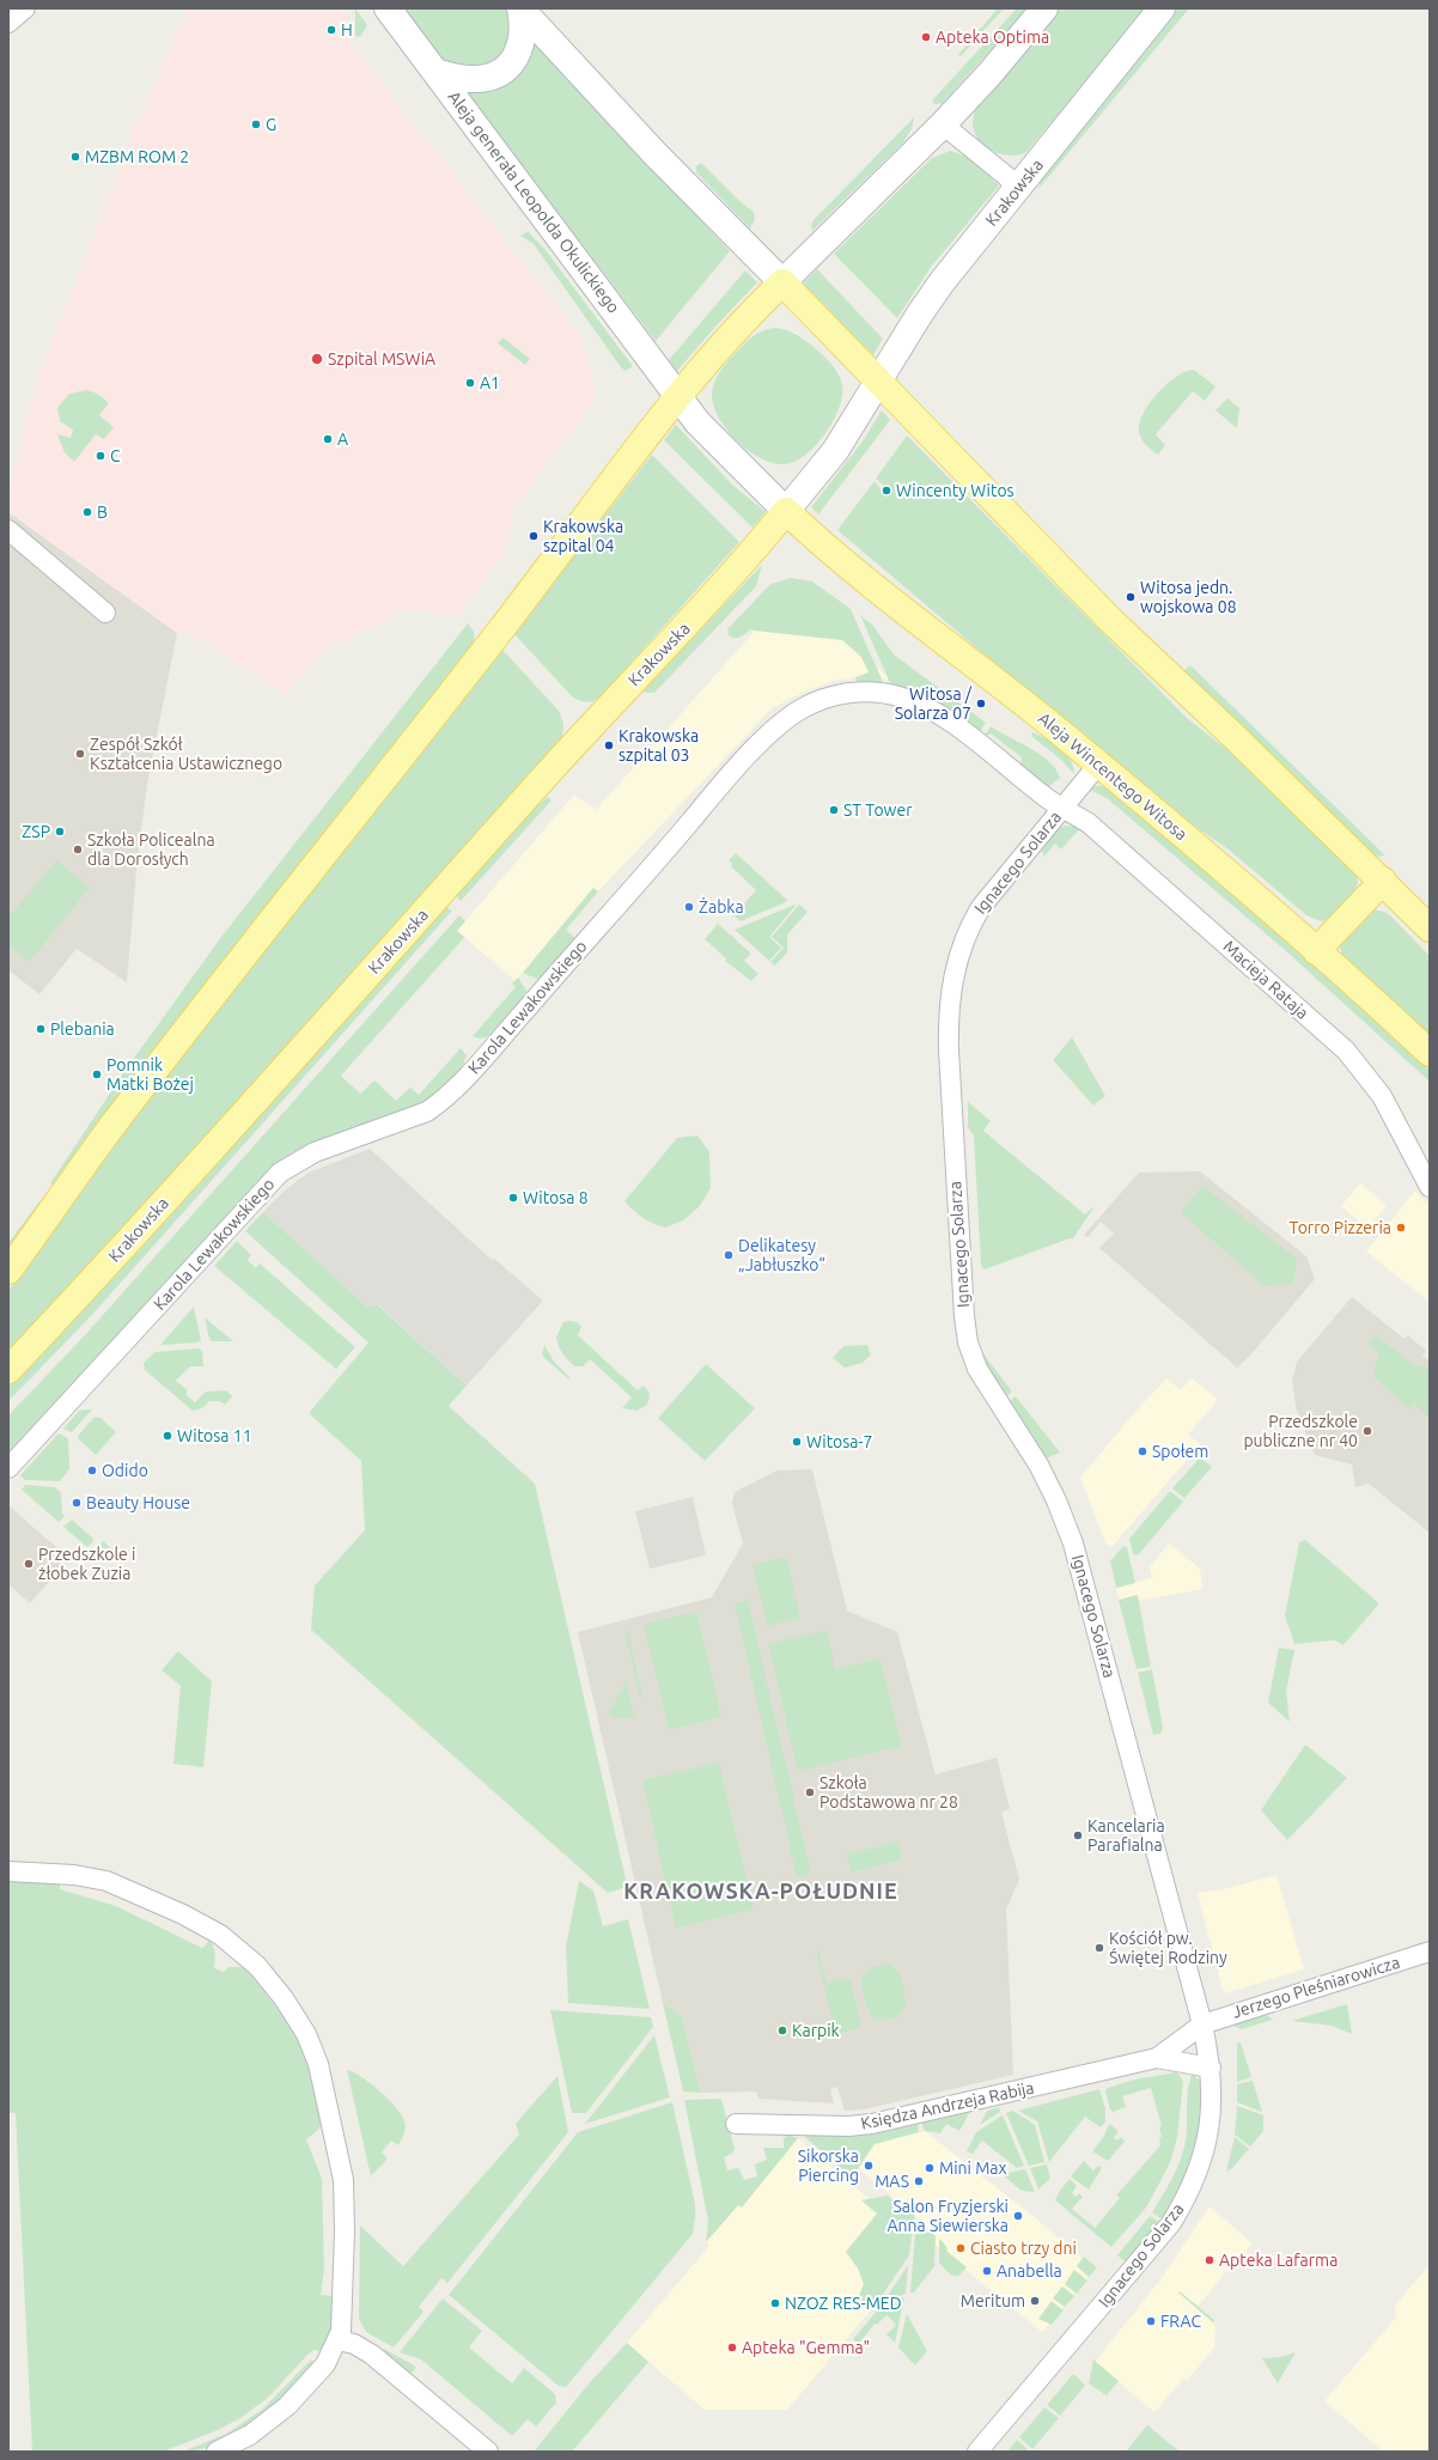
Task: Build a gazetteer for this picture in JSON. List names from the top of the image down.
{
  "streets": {
    "main road": ["Krakowska", "Aleja generała Leopolda Okulickiego", "Aleja Wincentego Witosa"],
    "street": [
      "Ignacego Solarza",
      "Macieja Rataja",
      "Karola Lewakowskiego",
      "Jerzego Pleśniarowicza",
      "Księdza Andrzeja Rabija"
    ]
  },
  "crossings": [
    ["Krakowska", "Aleja generała Leopolda Okulickiego"],
    ["Krakowska", "Aleja Wincentego Witosa"],
    ["Aleja generała Leopolda Okulickiego", "Aleja Wincentego Witosa"],
    ["Aleja Wincentego Witosa", "Ignacego Solarza"],
    ["Ignacego Solarza", "Macieja Rataja"],
    ["Ignacego Solarza", "Karola Lewakowskiego"],
    ["Ignacego Solarza", "Jerzego Pleśniarowicza"],
    ["Ignacego Solarza", "Księdza Andrzeja Rabija"],
    ["Macieja Rataja", "Karola Lewakowskiego"],
    ["Jerzego Pleśniarowicza", "Księdza Andrzeja Rabija"]
  ],
  "districts": ["KRAKOWSKA-POŁUDNIE"],
  "places": [
    "H",
    "Apteka Optima",
    "G",
    "MZBM ROM 2",
    "Szpital MSWiA",
    "A1",
    "A",
    "C",
    "Wincenty Witos",
    "B",
    "Krakowska szpital 04",
    "Witosa jedn. wojskowa 08",
    "Witosa / Solarza 07",
    "Krakowska szpital 03",
    "Zespół Szkół Kształcenia Ustawicznego",
    "ST Tower",
    "ZSP",
    "Szkoła Policealna dla Dorosłych",
    "Żabka",
    "Plebania",
    "Pomnik Matki Bożej",
    "Witosa 8",
    "Torro Pizzeria",
    "Delikatesy „Jabłuszko“",
    "Przedszkole publiczne nr 40",
    "Witosa 11",
    "Witosa-7",
    "Społem",
    "Odido",
    "Beauty House",
    "Przedszkole i żłobek Zuzia",
    "Szkoła Podstawowa nr 28",
    "Kancelaria Parafialna",
    "Kościół pw. Świętej Rodziny",
    "Karpik",
    "Sikorska Piercing",
    "Mini Max",
    "MAS",
    "Salon Fryzjerski Anna Siewierska",
    "Ciasto trzy dni",
    "Apteka Lafarma",
    "Anabella",
    "Meritum",
    "NZOZ RES-MED",
    "FRAC",
    "Apteka \"Gemma\""
  ]
}
